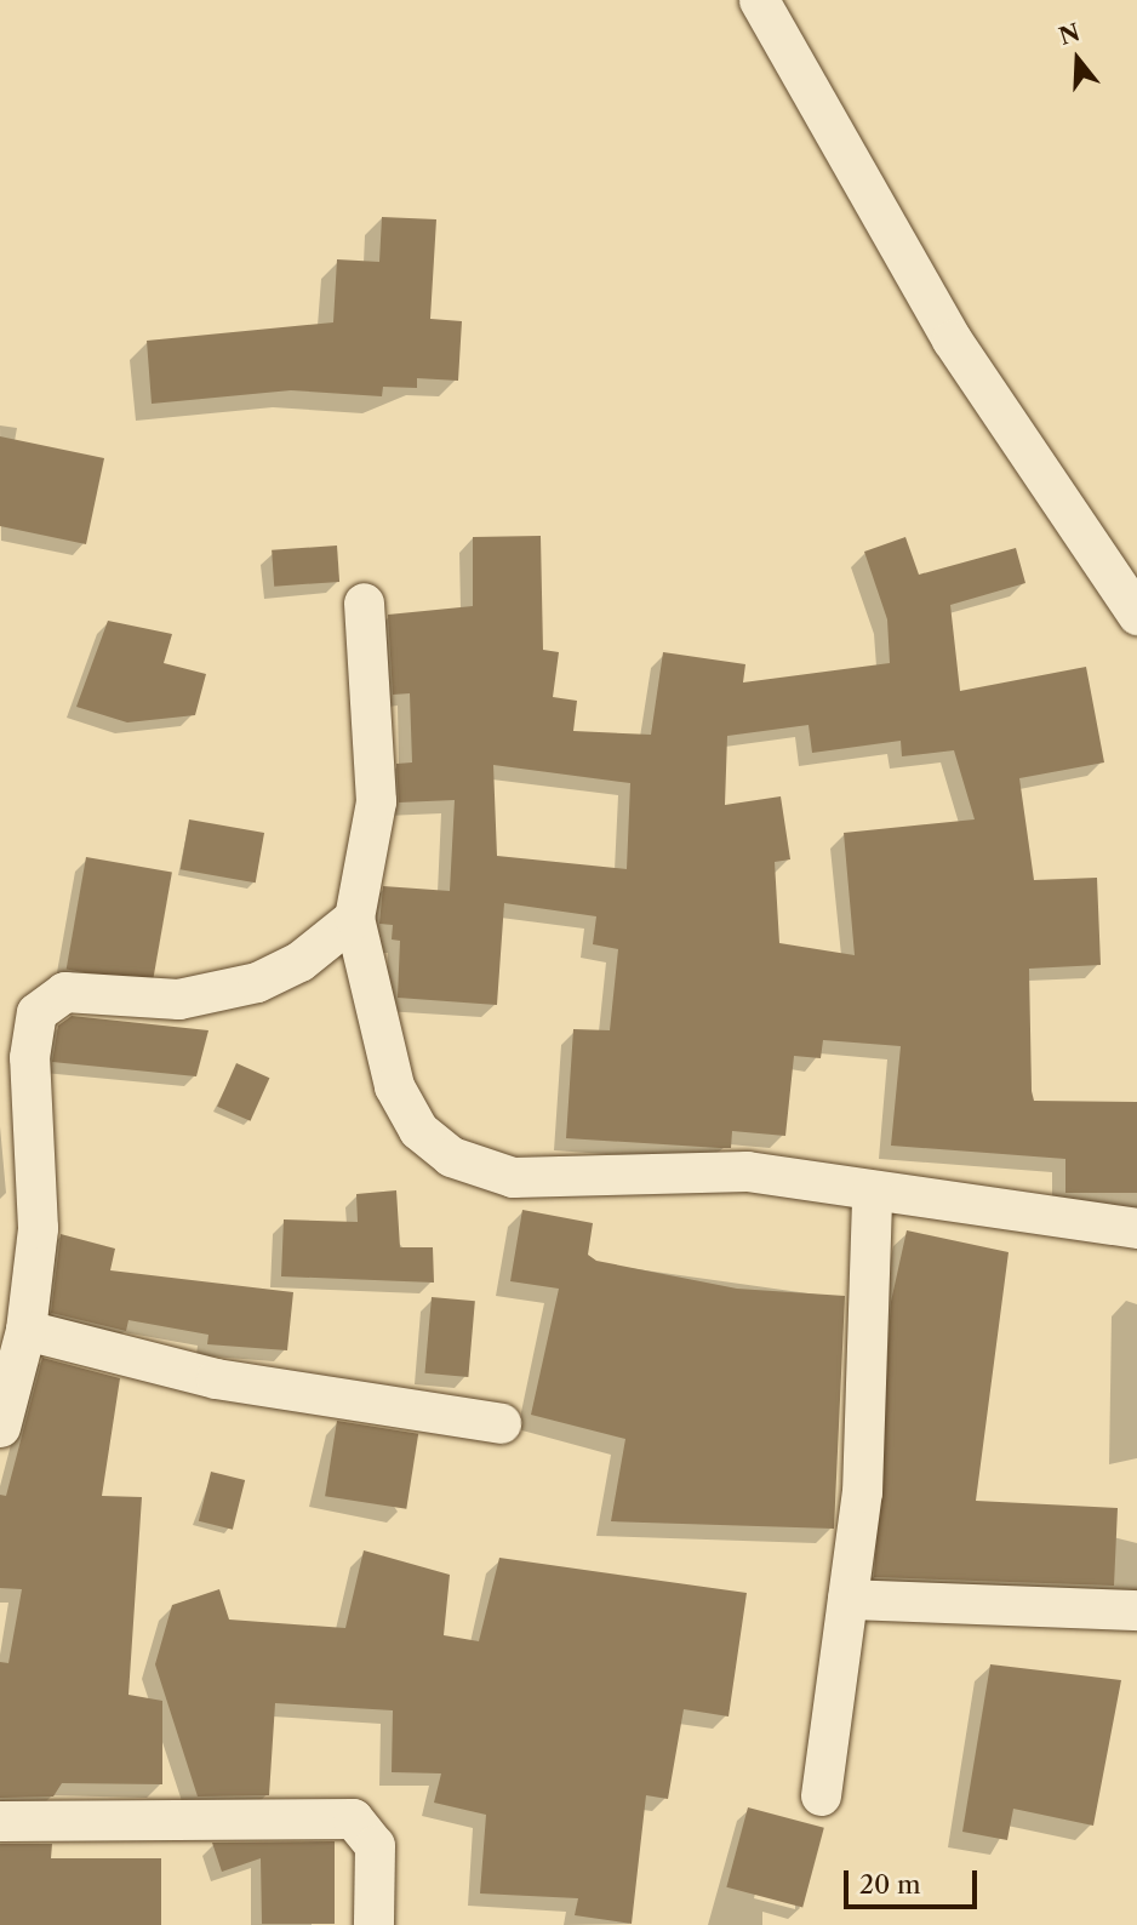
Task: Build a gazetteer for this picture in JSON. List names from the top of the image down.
{
  "scale_bar": "20 m",
  "north": "top"
}
